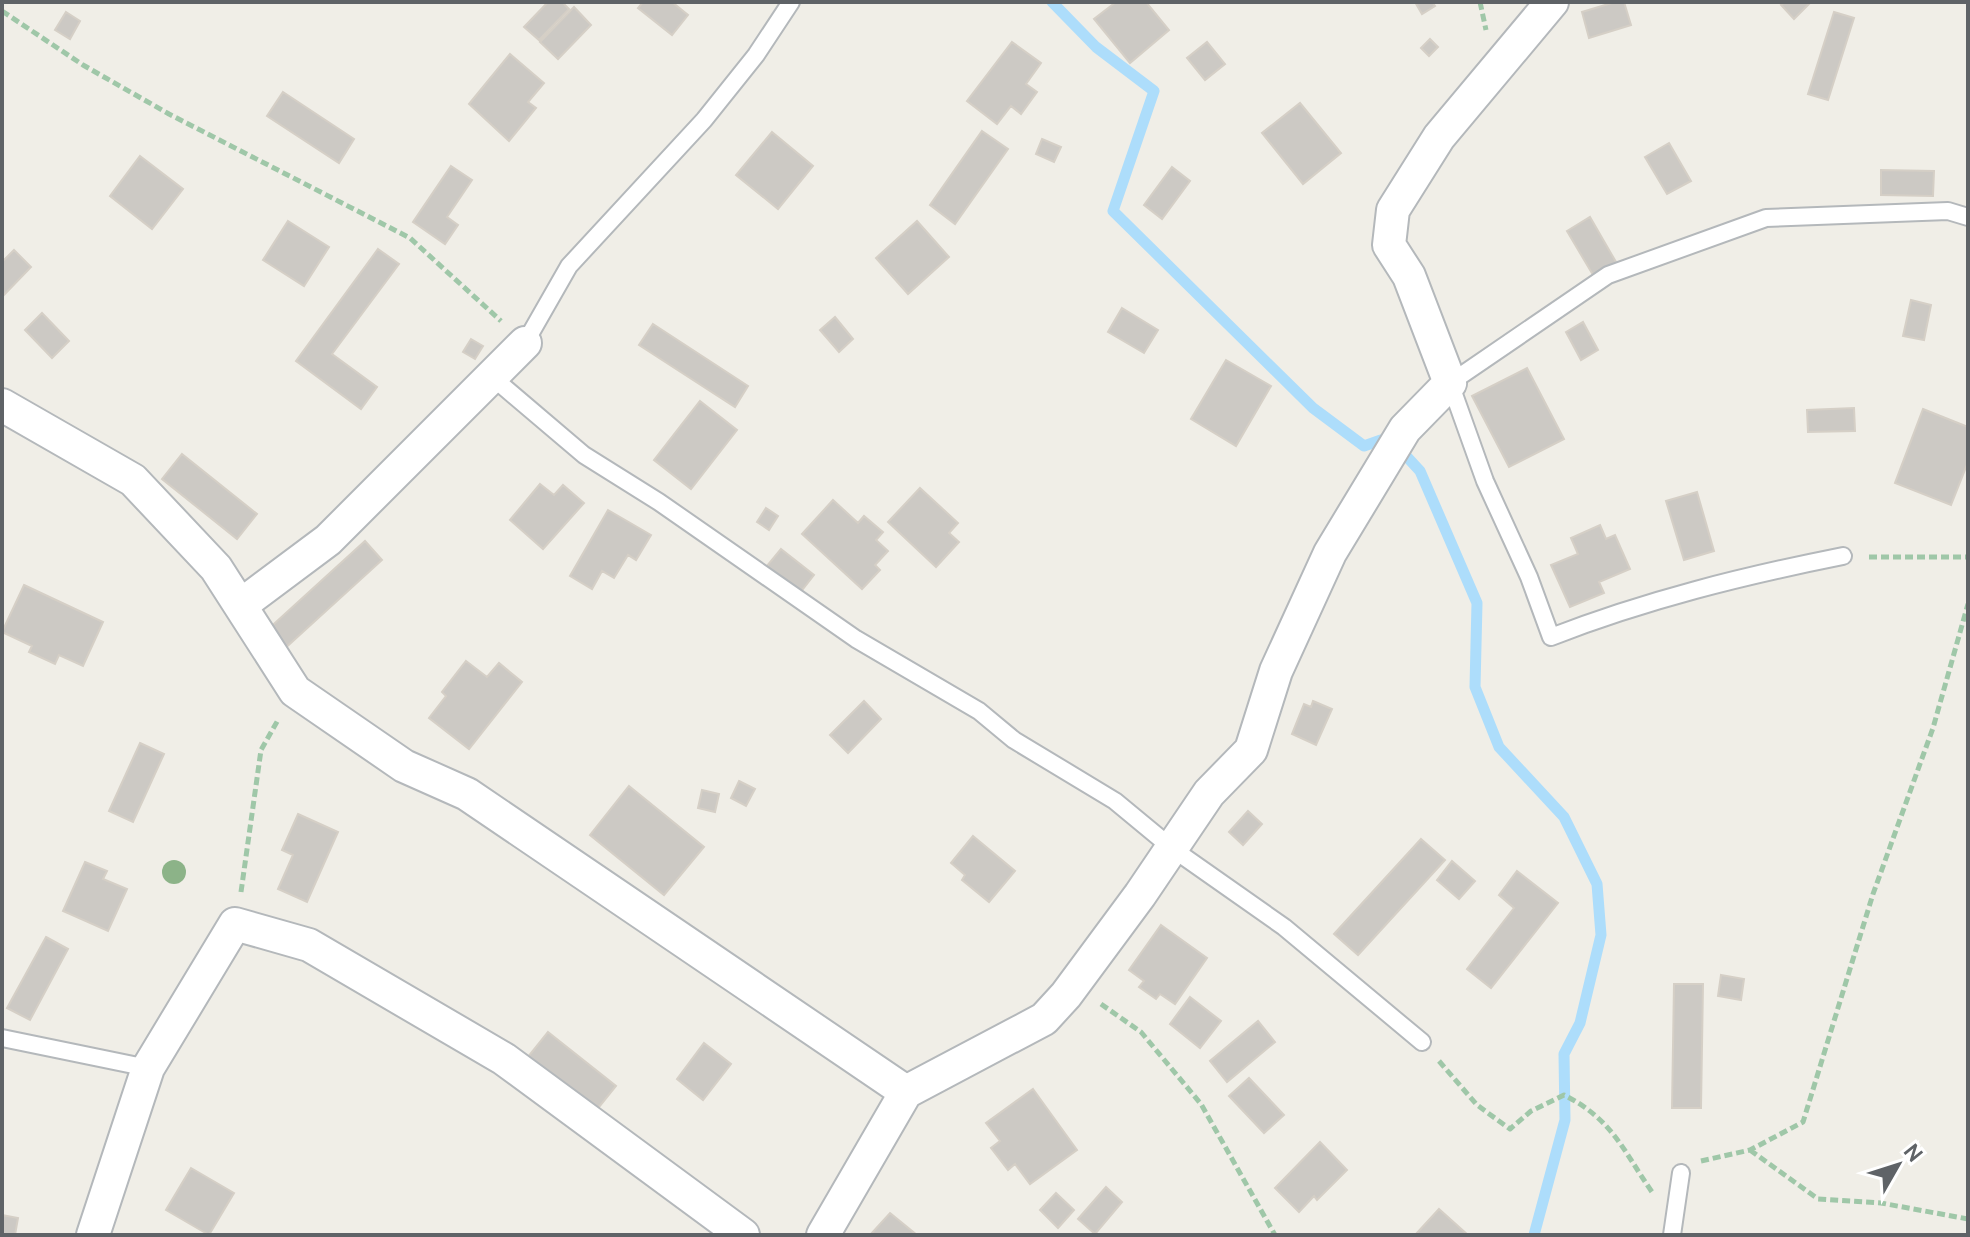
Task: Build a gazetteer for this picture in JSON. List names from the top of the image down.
{
  "north": "top right"
}
